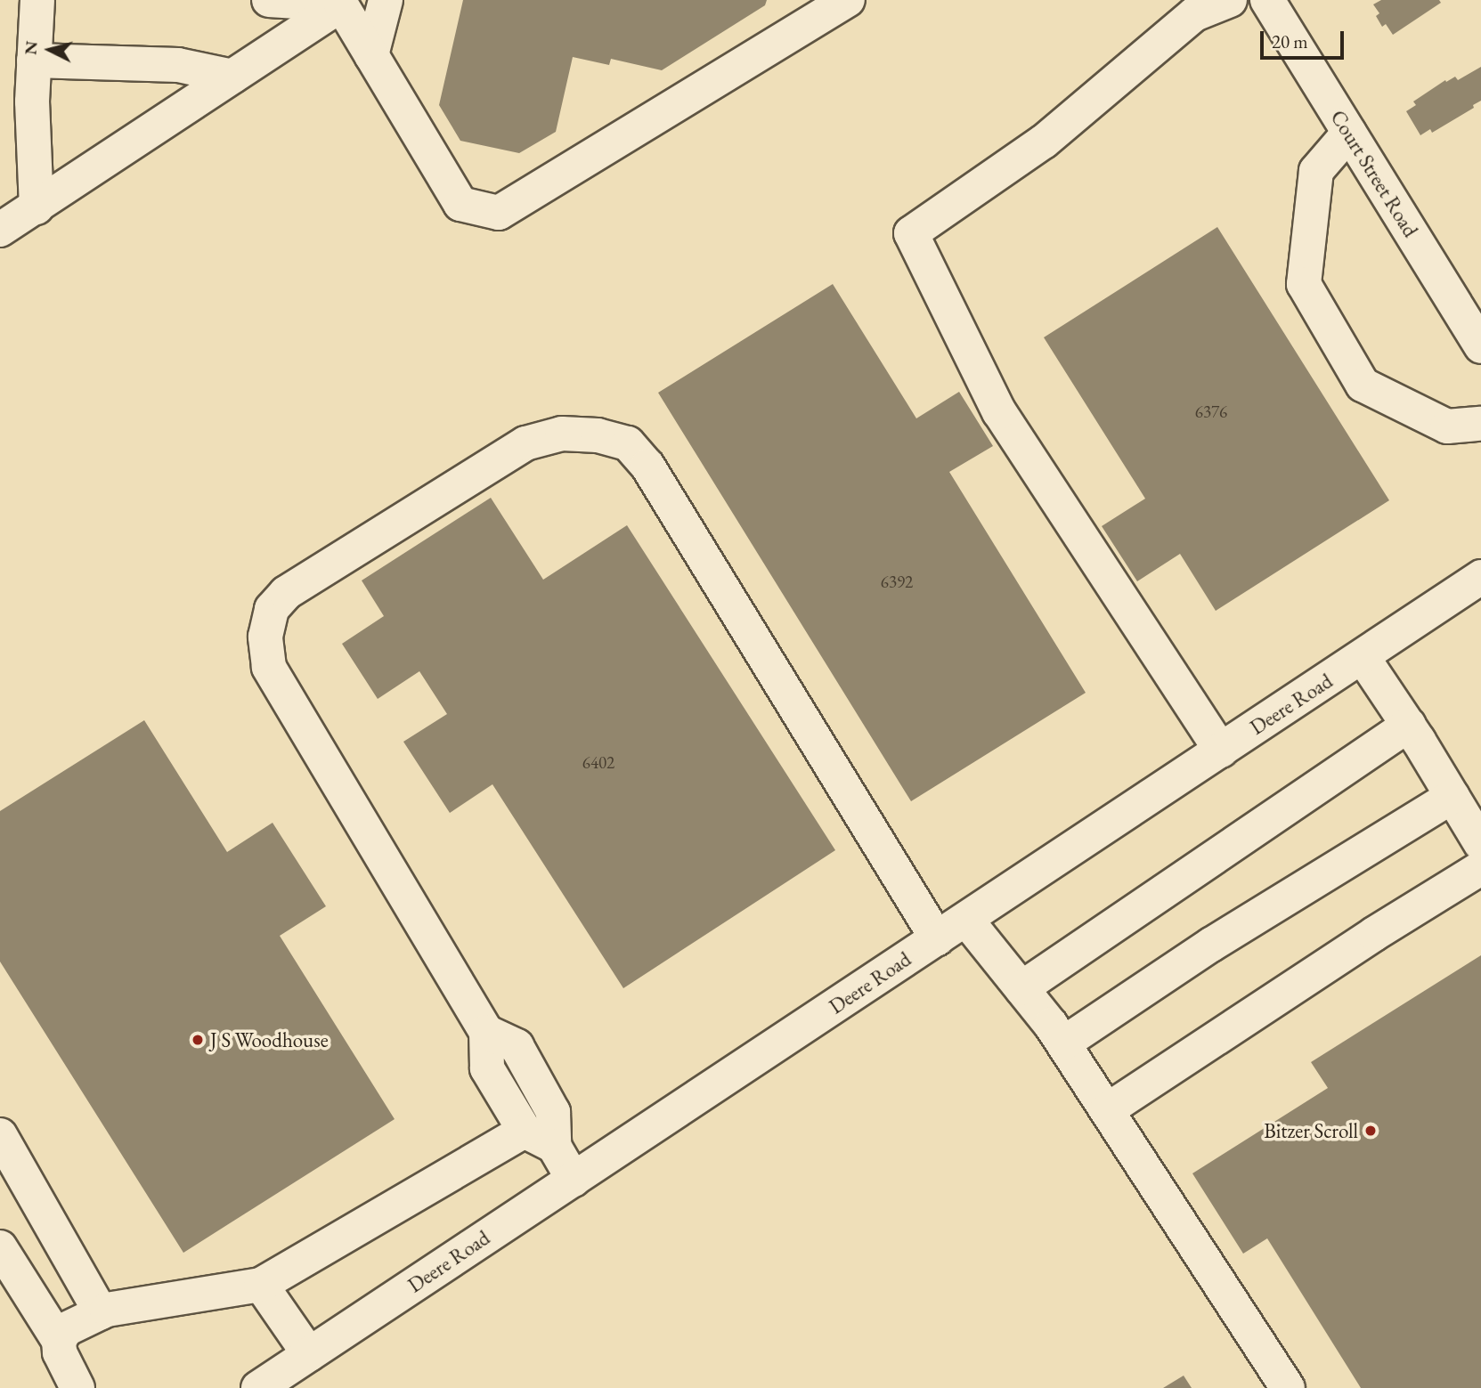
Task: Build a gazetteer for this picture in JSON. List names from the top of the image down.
{
  "streets": {
    "street": ["Court Street Road", "Deere Road"]
  },
  "places": ["J S Woodhouse", "Bitzer Scroll"],
  "house_numbers": ["6376", "6392", "6402"],
  "scale_bar": "20 m",
  "north": "left"
}
